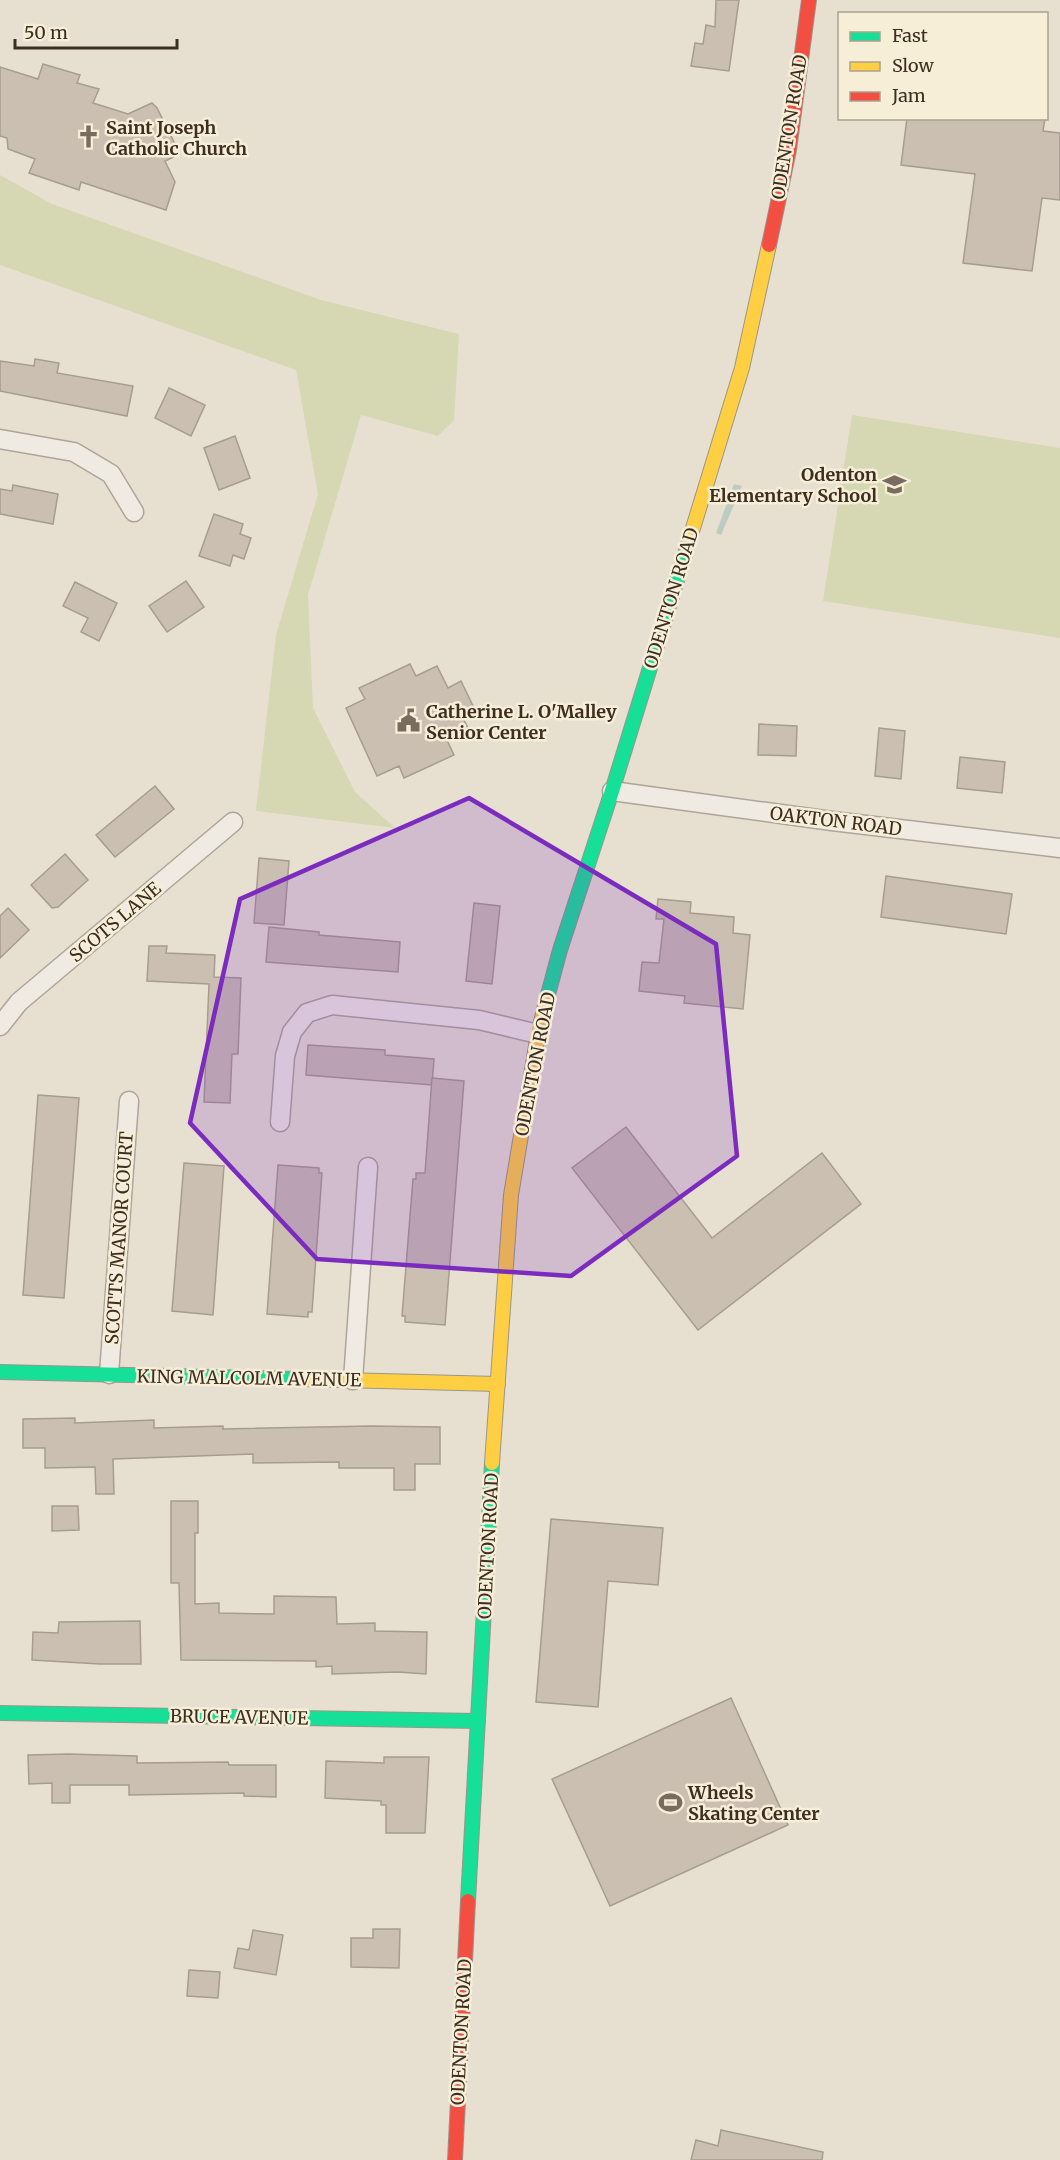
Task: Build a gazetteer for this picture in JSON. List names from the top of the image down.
{
  "streets": {
    "street": [
      "ODENTON ROAD",
      "OAKTON ROAD",
      "SCOTS LANE",
      "SCOTTS MANOR COURT",
      "KING MALCOLM AVENUE",
      "BRUCE AVENUE"
    ]
  },
  "crossings": [
    ["ODENTON ROAD", "OAKTON ROAD"],
    ["ODENTON ROAD", "KING MALCOLM AVENUE"],
    ["ODENTON ROAD", "BRUCE AVENUE"],
    ["SCOTTS MANOR COURT", "KING MALCOLM AVENUE"]
  ],
  "places": {
    "church": ["Saint Joseph Catholic Church"],
    "school or university": ["Odenton Elementary School"],
    "public building": ["Catherine L. O'Malley Senior Center"],
    "sports": ["Wheels Skating Center"]
  },
  "legend": ["Fast", "Slow", "Jam"],
  "scale_bar": "50 m"
}
